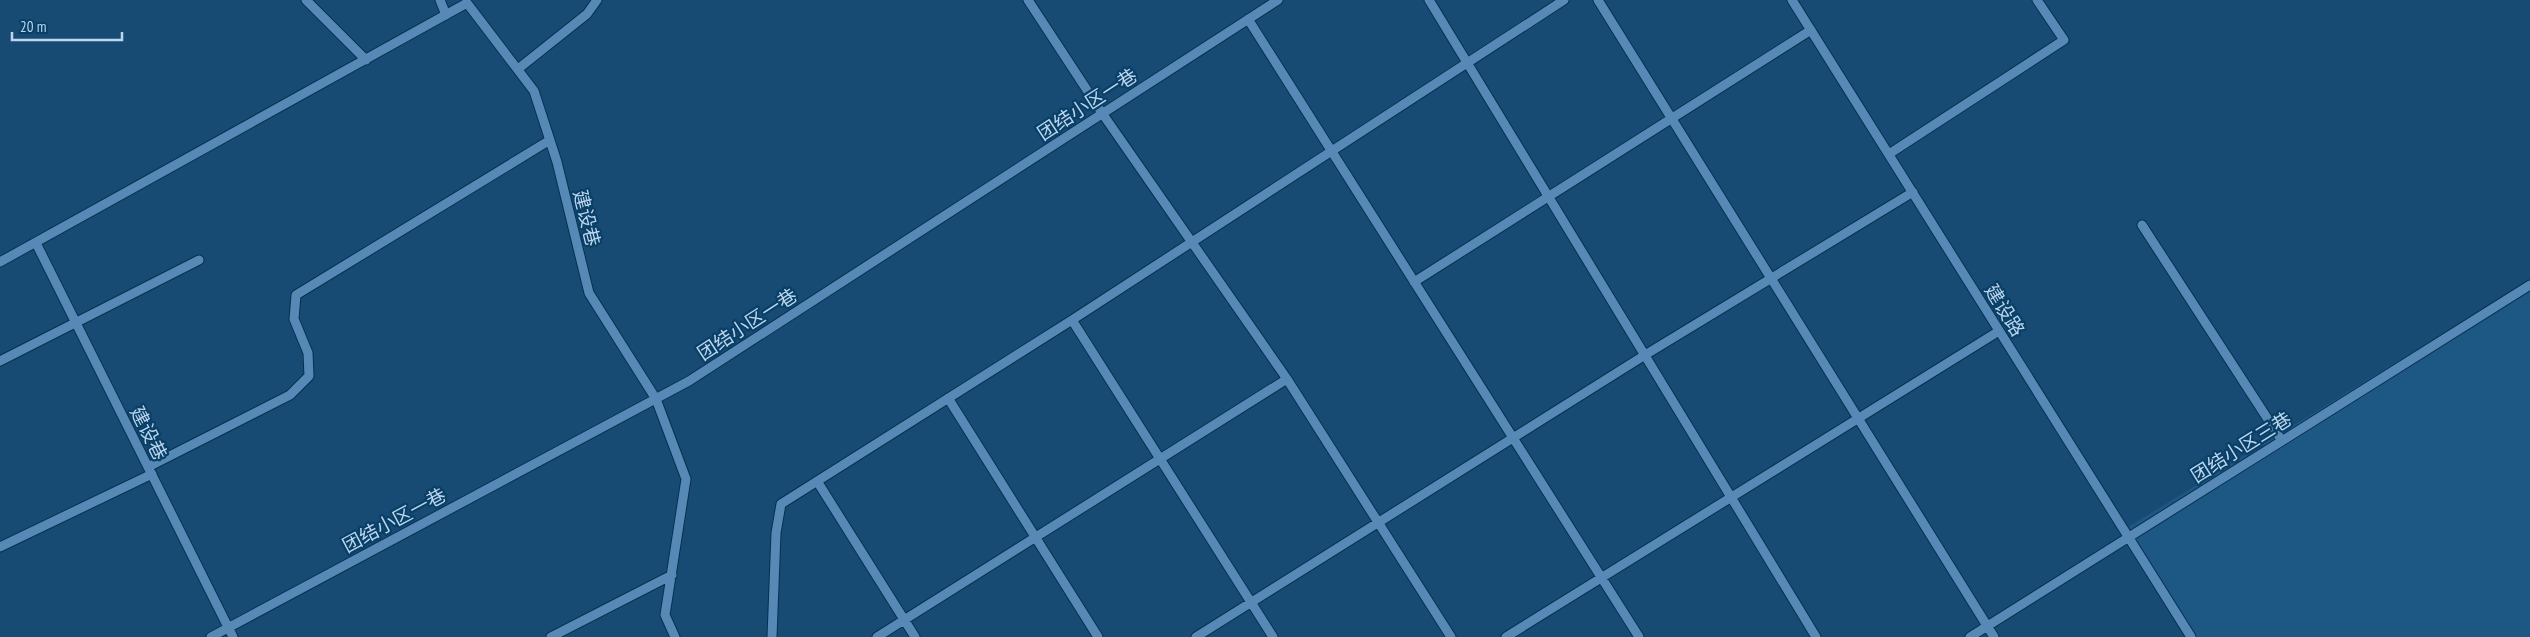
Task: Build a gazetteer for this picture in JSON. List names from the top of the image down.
{
  "streets": {
    "street": [
      "团结小区一巷",
      "建设巷",
      "建设路",
      "团结小区三巷"
    ]
  },
  "crossings": [
    ["团结小区一巷", "建设巷"],
    ["建设路", "团结小区三巷"]
  ],
  "scale_bar": "20 m"
}
